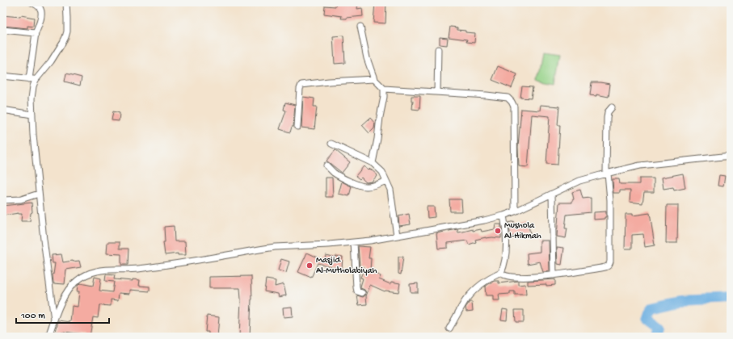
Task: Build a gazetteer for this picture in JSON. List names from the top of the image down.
{
  "places": ["Mushola Al-Hikmah", "Masjid Al-Mutholabiyah"],
  "scale_bar": "100 m"
}
